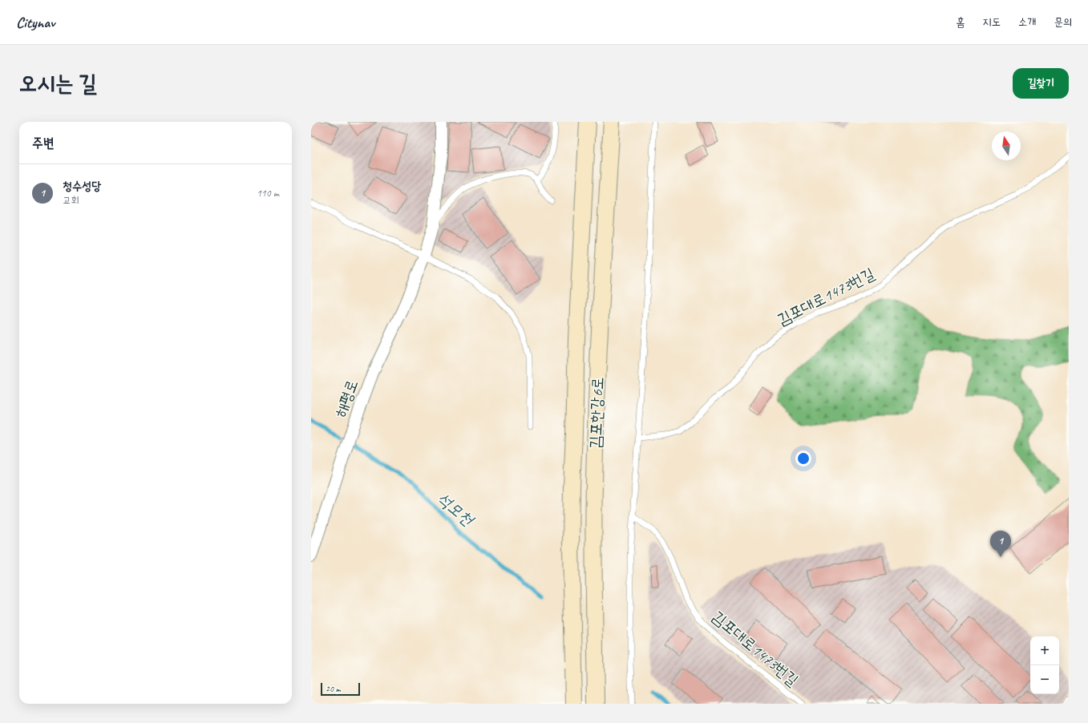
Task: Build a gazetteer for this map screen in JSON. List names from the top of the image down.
{
  "streets": {
    "street": ["해평로", "김포한강6로"],
    "lane": ["김포대로1473번길"]
  },
  "water": ["석모천"],
  "scale_bar": "20 m",
  "north": "top",
  "page": {
    "header": "Citynav",
    "nav": [
      "홈",
      "지도",
      "소개",
      "문의"
    ],
    "buttons": "길찾기",
    "title": "오시는 길",
    "heading": "주변",
    "list": [
      {
        "mark": "1",
        "name": "청수성당",
        "note": "교회",
        "value": "110 m"
      }
    ],
    "pins": "1",
    "map_buttons": ["+", "−"],
    "scale": "20 m"
  }
}
